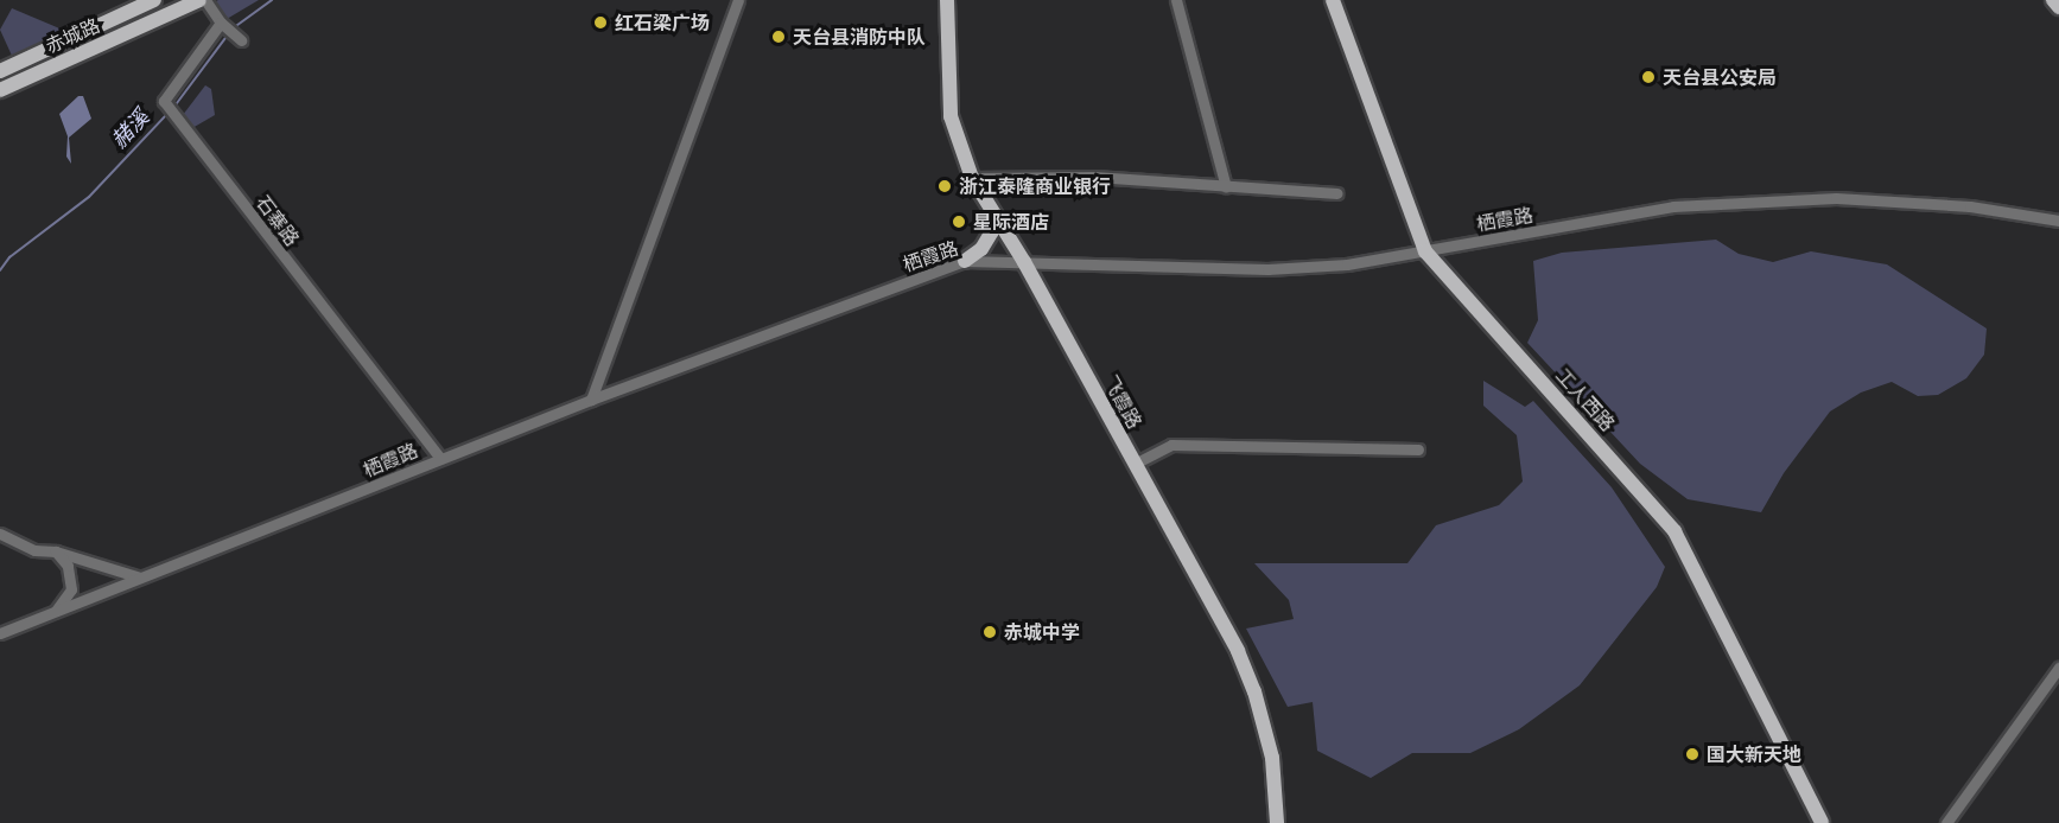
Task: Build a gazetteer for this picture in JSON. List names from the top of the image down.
{
  "streets": {
    "main road": ["赤城路", "工人西路", "飞霞路"],
    "street": ["栖霞路", "石寨路"]
  },
  "crossings": [
    ["栖霞路", "石寨路"],
    ["栖霞路", "工人西路"],
    ["栖霞路", "飞霞路"]
  ],
  "water": ["赭溪"],
  "places": [
    "红石梁广场",
    "天台县消防中队",
    "天台县公安局",
    "浙江泰隆商业银行",
    "星际酒店",
    "赤城中学",
    "国大新天地"
  ]
}
